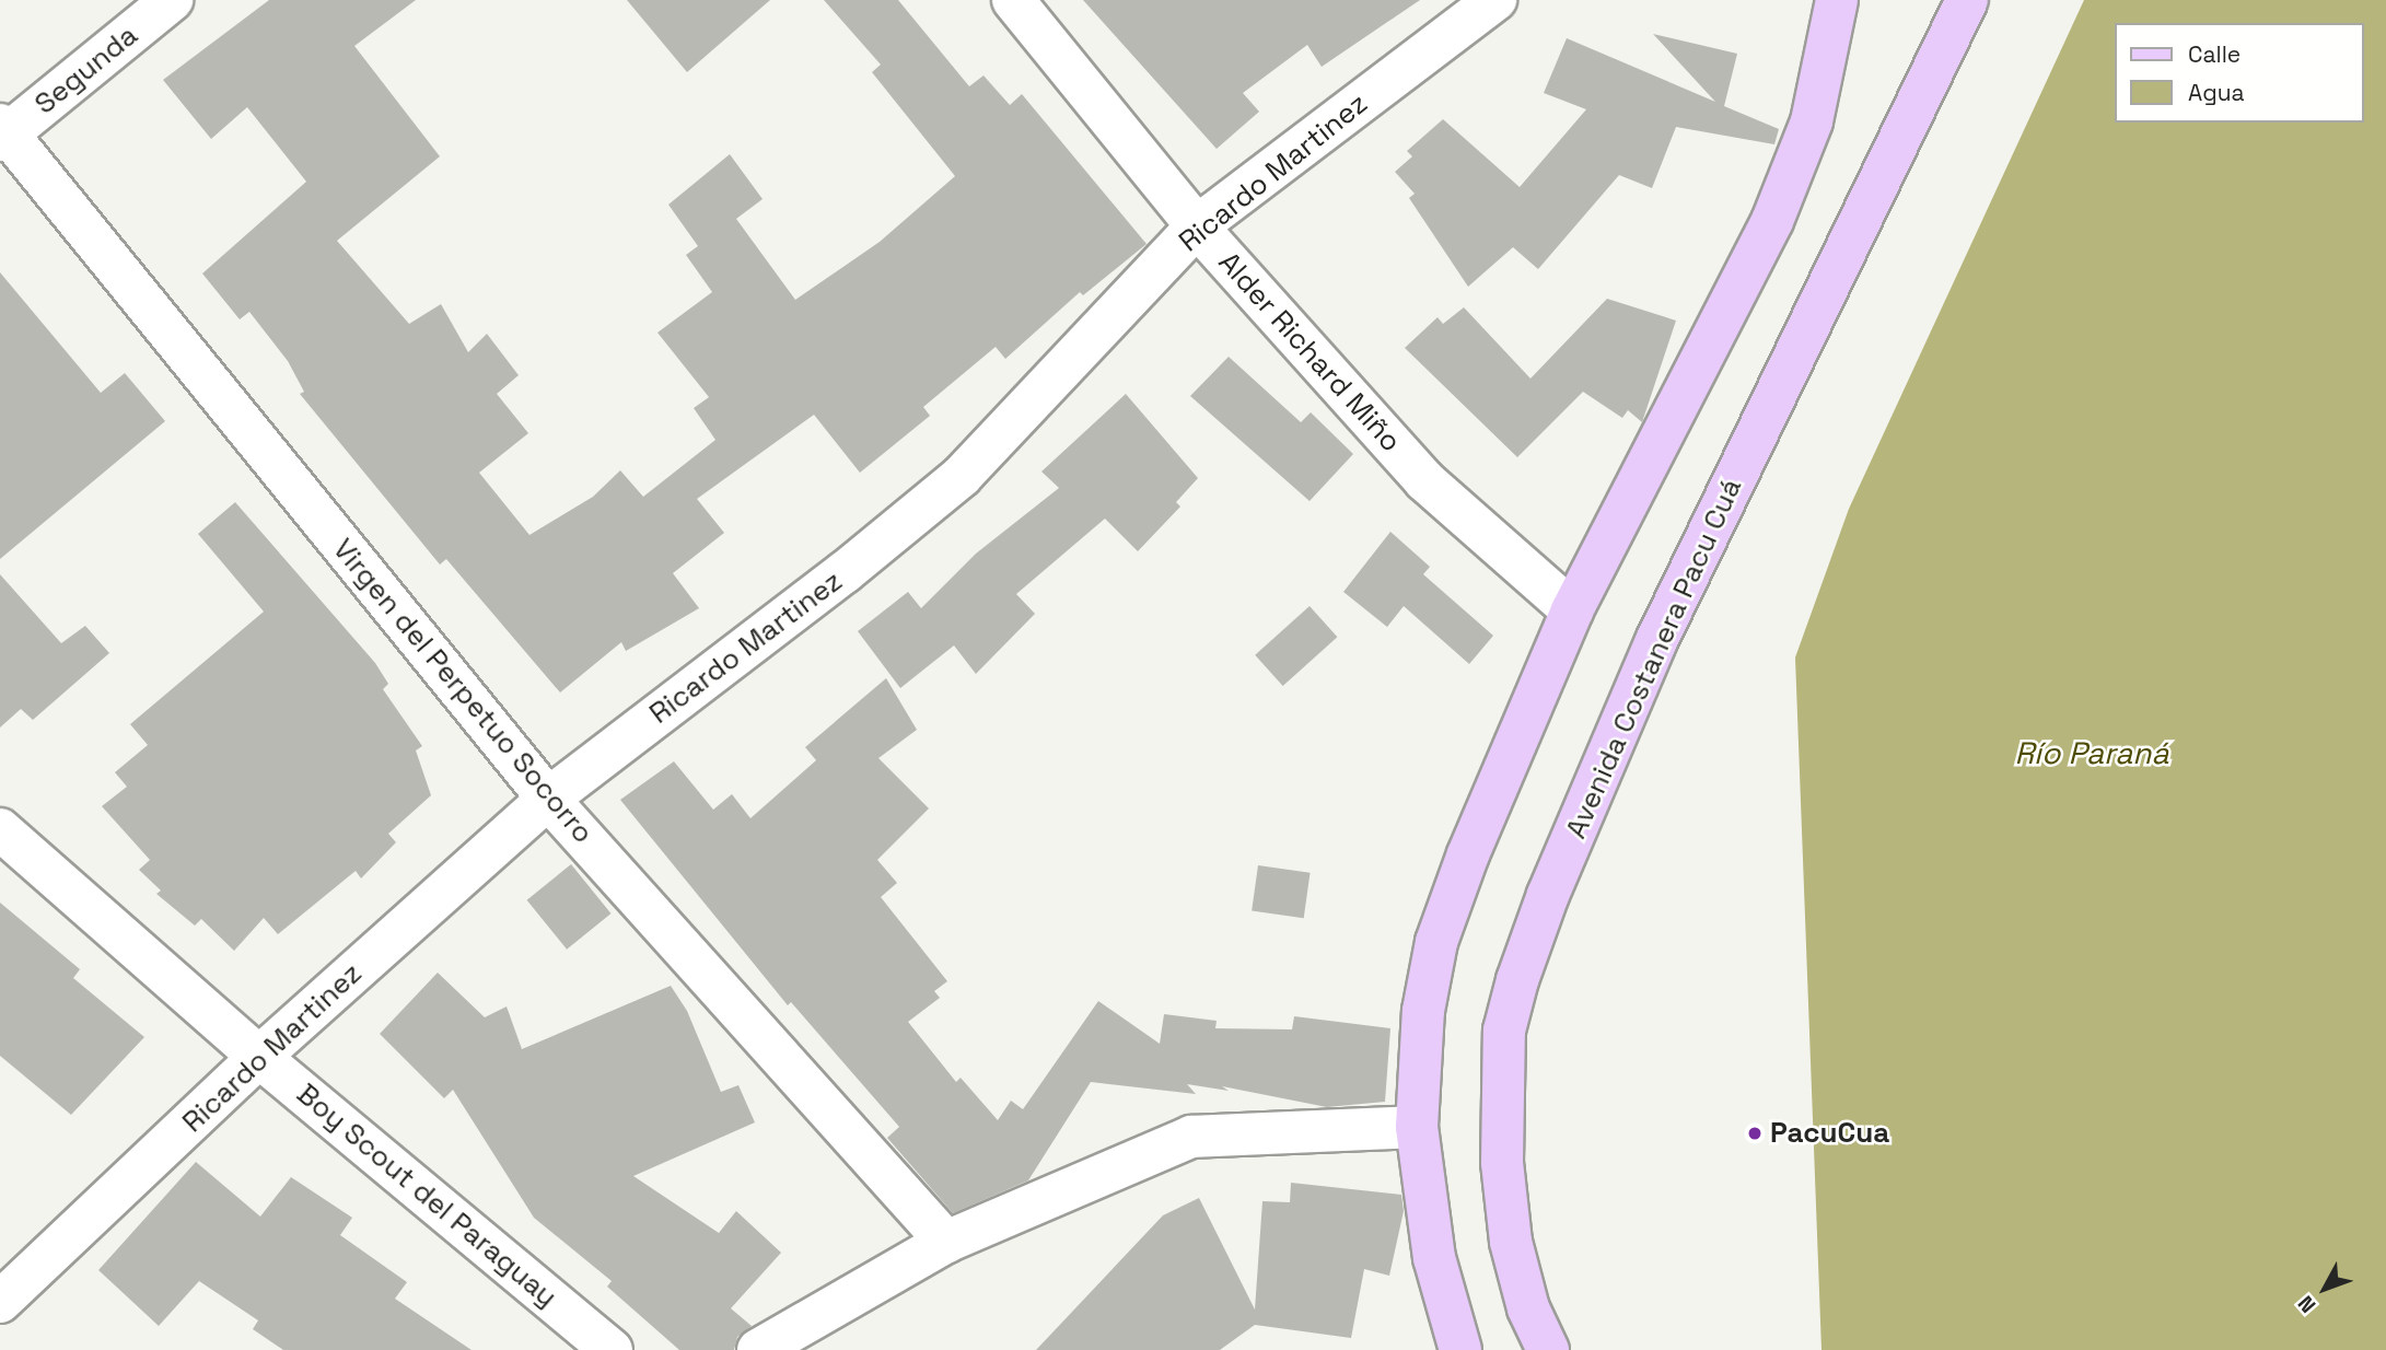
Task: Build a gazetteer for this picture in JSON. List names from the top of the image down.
{
  "streets": {
    "main road": ["Avenida Costanera Pacu Cuá"],
    "street": [
      "Segunda",
      "Ricardo Martinez",
      "Alder Richard Miño",
      "Virgen del Perpetuo Socorro",
      "Boy Scout del Paraguay"
    ]
  },
  "crossings": [
    ["Segunda", "Virgen del Perpetuo Socorro"],
    ["Ricardo Martinez", "Alder Richard Miño"],
    ["Ricardo Martinez", "Virgen del Perpetuo Socorro"],
    ["Ricardo Martinez", "Boy Scout del Paraguay"]
  ],
  "water": ["Río Paraná"],
  "places": ["PacuCua"],
  "legend": ["Calle", "Agua"],
  "north": "bottom left"
}
